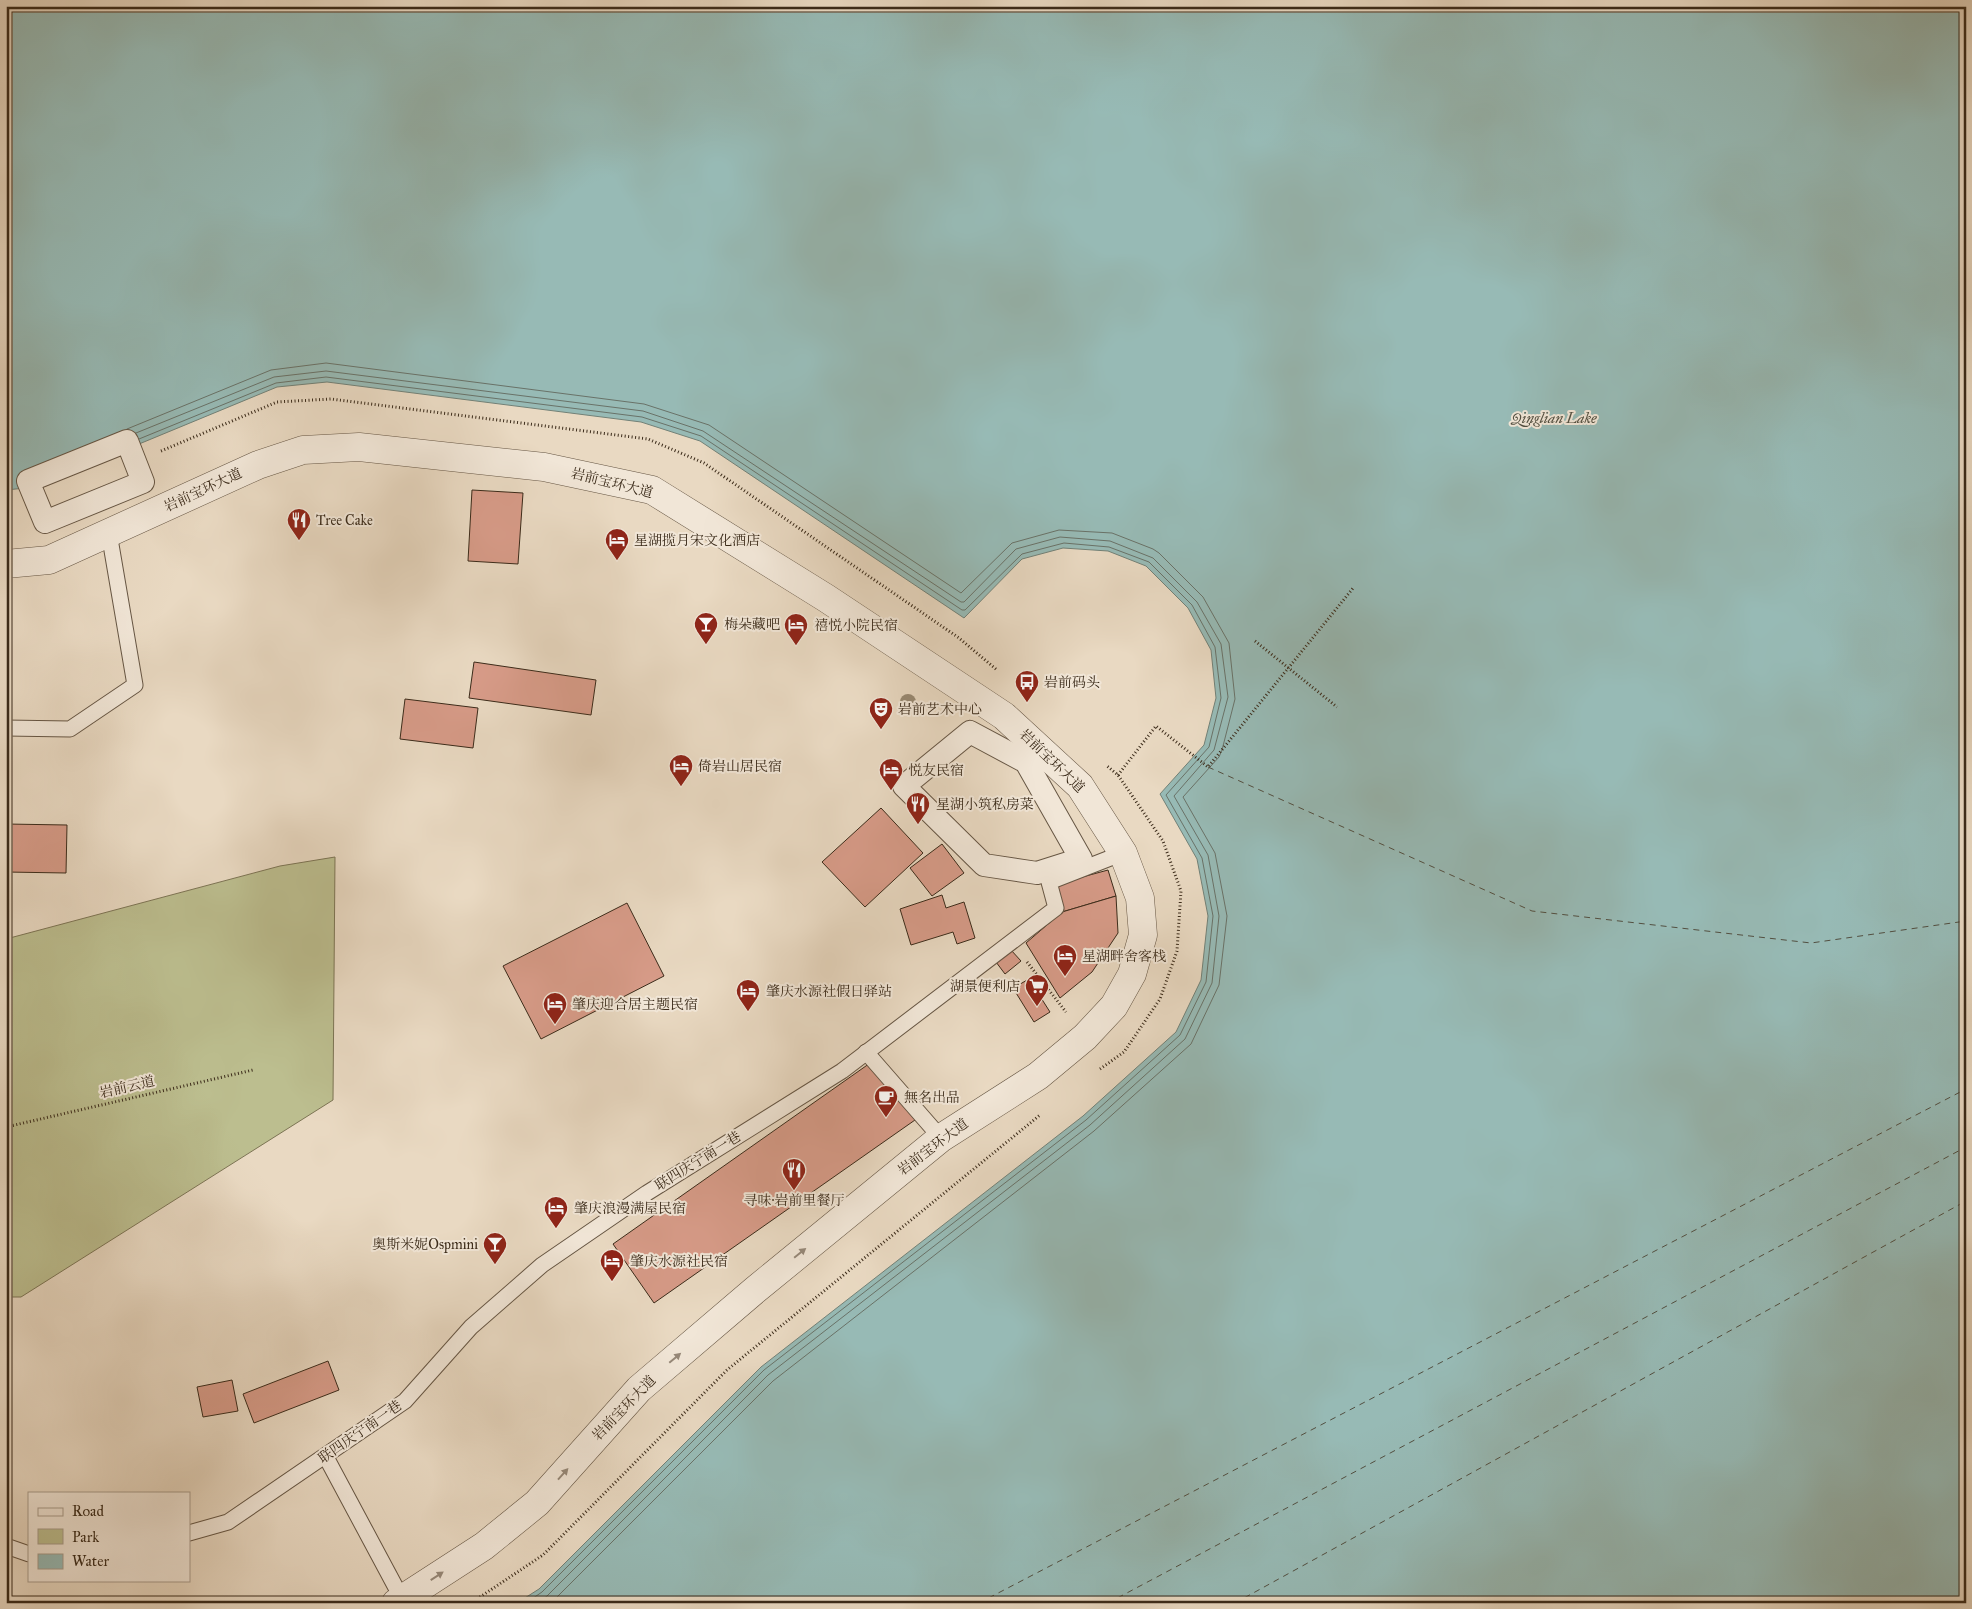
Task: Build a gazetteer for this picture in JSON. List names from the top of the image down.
{
  "streets": {
    "street": ["岩前宝环大道"],
    "lane": ["联四庆宁南一巷"],
    "path": ["岩前云道"]
  },
  "crossings": [
    ["岩前宝环大道", "联四庆宁南一巷"]
  ],
  "water": ["Qinglian Lake"],
  "places": {
    "restaurant": ["Tree Cake", "星湖小筑私房菜", "寻味·岩前里餐厅"],
    "hotel": [
      "星湖揽月宋文化酒店",
      "禧悦小院民宿",
      "倚岩山居民宿",
      "悦友民宿",
      "星湖畔舍客栈",
      "肇庆水源社假日驿站",
      "肇庆迎合居主题民宿",
      "肇庆浪漫满屋民宿",
      "肇庆水源社民宿"
    ],
    "bar": ["梅朵藏吧", "奥斯米妮Ospmini"],
    "bus stop": ["岩前码头"],
    "theatre": ["岩前艺术中心"],
    "supermarket": ["湖景便利店"],
    "cafe": ["無名出品"]
  },
  "legend": ["Road", "Park", "Water"]
}
